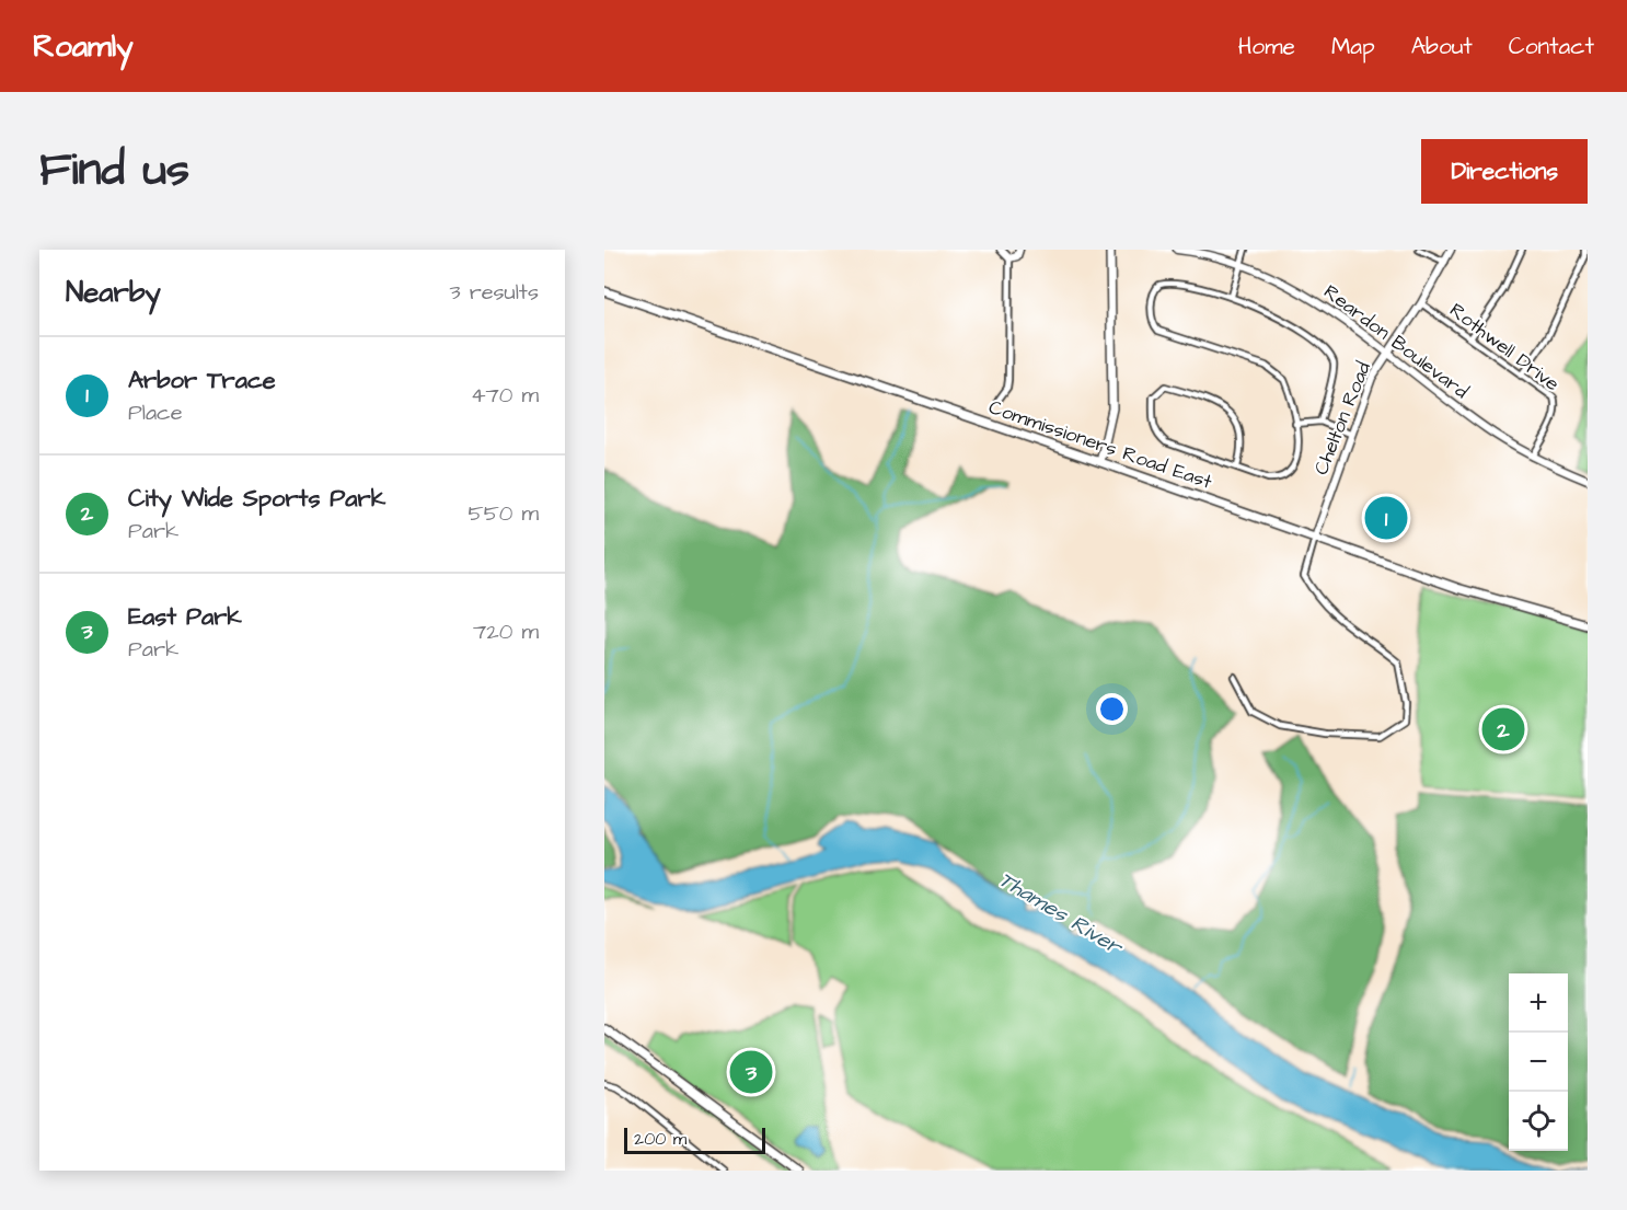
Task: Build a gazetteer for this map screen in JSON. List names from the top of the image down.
{
  "streets": {
    "main road": ["Commissioners Road East"],
    "street": ["Reardon Boulevard", "Rothwell Drive", "Chelton Road"]
  },
  "crossings": [
    ["Reardon Boulevard", "Rothwell Drive"],
    ["Reardon Boulevard", "Chelton Road"],
    ["Rothwell Drive", "Chelton Road"],
    ["Chelton Road", "Commissioners Road East"]
  ],
  "water": ["Thames River"],
  "scale_bar": "200 m",
  "page": {
    "header": "Roamly",
    "nav": [
      "Home",
      "Map",
      "About",
      "Contact"
    ],
    "title": "Find us",
    "buttons": "Directions",
    "heading": ["Nearby", "3 results"],
    "list": [
      {
        "mark": "1",
        "name": "Arbor Trace",
        "note": "Place",
        "value": "470 m"
      },
      {
        "mark": "2",
        "name": "City Wide Sports Park",
        "note": "Park",
        "value": "550 m"
      },
      {
        "mark": "3",
        "name": "East Park",
        "note": "Park",
        "value": "720 m"
      }
    ],
    "pins": ["1", "2", "3"],
    "map_buttons": ["+", "−"],
    "scale": "200 m"
  }
}
